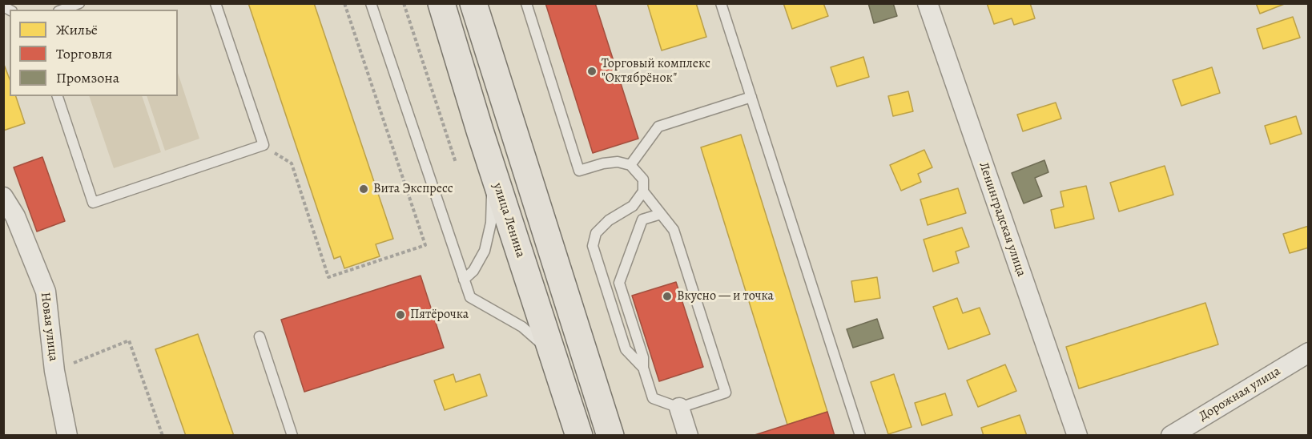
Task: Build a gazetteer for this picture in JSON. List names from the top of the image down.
{
  "streets": {
    "main road": ["улица Ленина"],
    "street": ["Ленинградская улица", "Новая улица", "Дорожная улица"]
  },
  "places": [
    "Торговый комплекс \"Октябрёнок\"",
    "Вита Экспресс",
    "Вкусно — и точка",
    "Пятёрочка"
  ],
  "legend": ["Жильё", "Торговля", "Промзона"]
}
